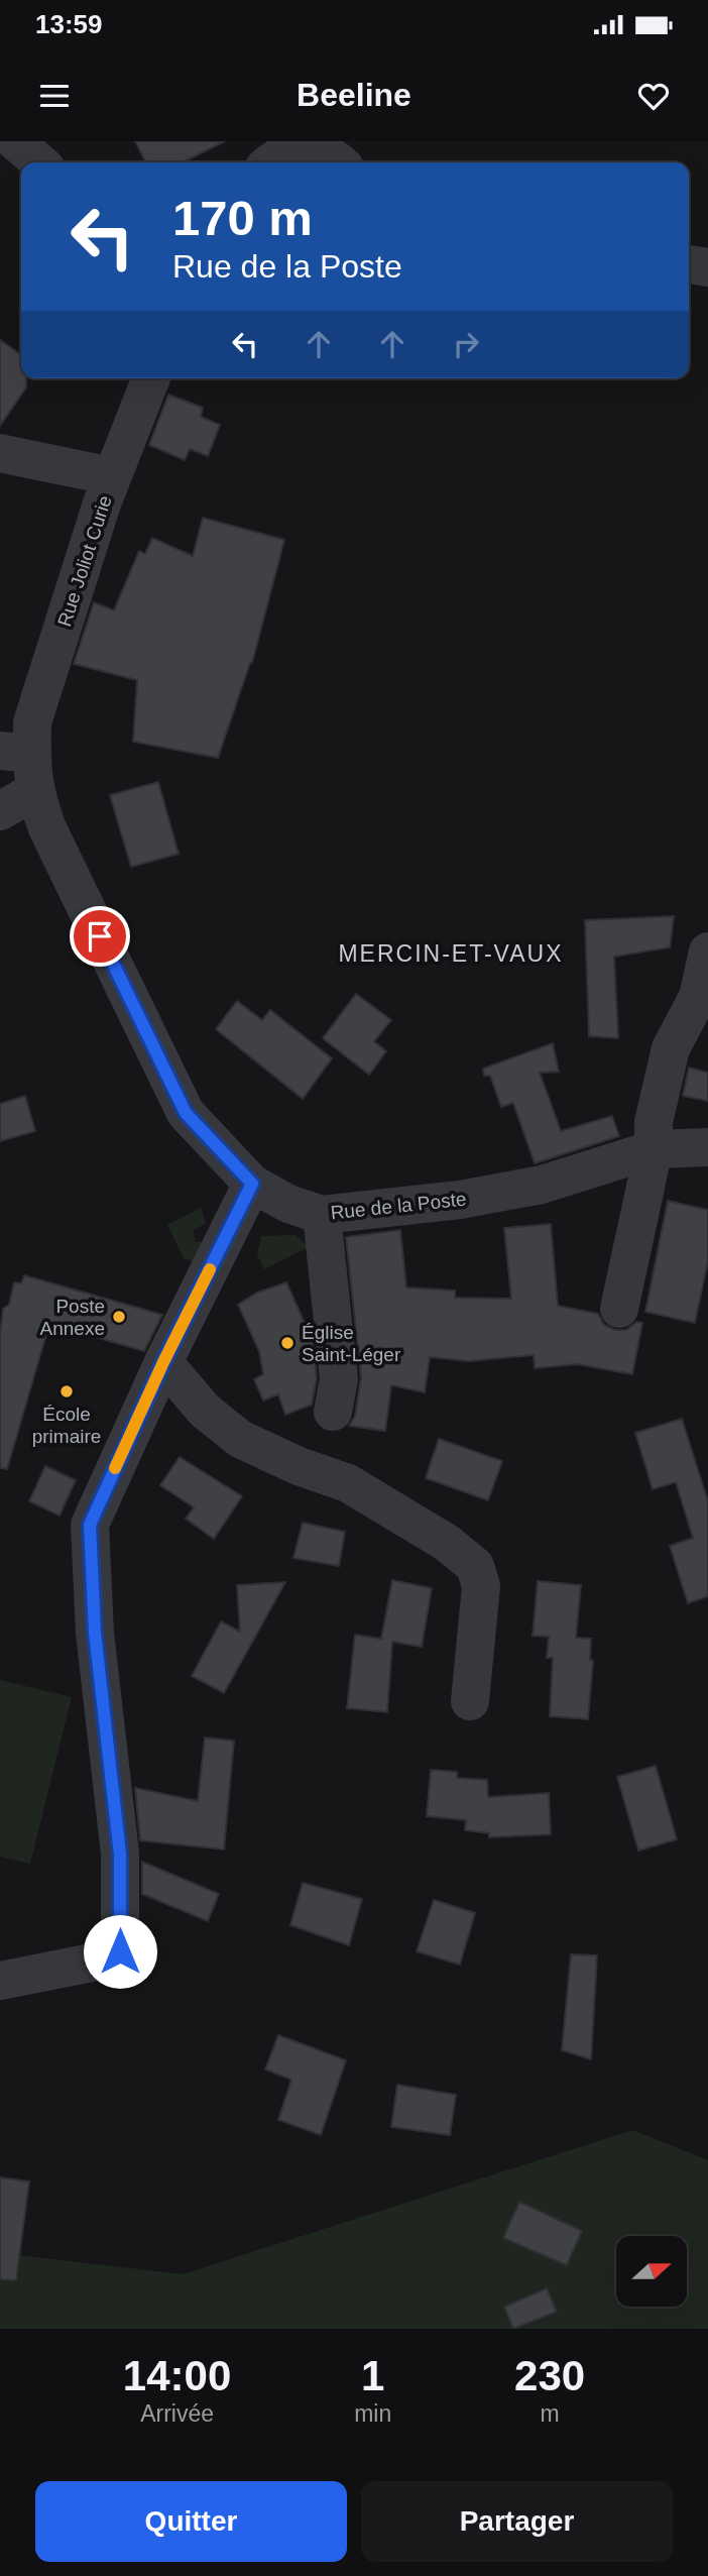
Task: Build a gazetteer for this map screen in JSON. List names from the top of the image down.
{
  "streets": {
    "street": ["Rue Joliot Curie", "Rue de la Poste"]
  },
  "crossings": [
    ["Rue Joliot Curie", "Rue de la Poste"]
  ],
  "districts": ["MERCIN-ET-VAUX"],
  "places": ["Poste Annexe", "Église Saint-Léger", "École primaire"],
  "north": "right",
  "page": {
    "status": "13:59",
    "header": "Beeline",
    "turn": ["170 m", "Rue de la Poste"],
    "eta": [
      "14:00",
      "Arrivée",
      "1",
      "min",
      "230",
      "m"
    ],
    "buttons": ["Quitter", "Partager"]
  }
}
